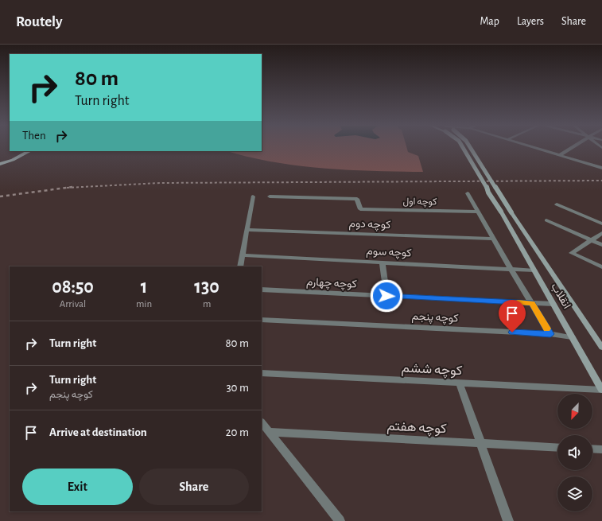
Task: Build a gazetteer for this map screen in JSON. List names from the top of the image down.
{
  "streets": {
    "main road": ["انقلاب"],
    "street": [
      "کوچه اول",
      "کوچه دوم",
      "کوچه سوم",
      "کوچه چهارم",
      "کوچه پنجم",
      "کوچه ششم",
      "کوچه هفتم"
    ]
  },
  "crossings": [
    ["کوچه سوم", "انقلاب"],
    ["کوچه چهارم", "انقلاب"],
    ["انقلاب", "کوچه پنجم"],
    ["انقلاب", "کوچه ششم"]
  ],
  "north": "bottom left",
  "page": {
    "header": "Routely",
    "nav": ["Map", "Layers", "Share"],
    "turn": ["80 m", "Turn right"],
    "then": "Then",
    "eta": [
      "08:50",
      "Arrival",
      "1",
      "min",
      "130",
      "m"
    ],
    "list": [
      {
        "name": "Turn right",
        "value": "80 m"
      },
      {
        "name": "Turn right",
        "note": "کوچه پنجم",
        "value": "30 m"
      },
      {
        "name": "Arrive at destination",
        "value": "20 m"
      }
    ],
    "buttons": ["Exit", "Share"]
  }
}
